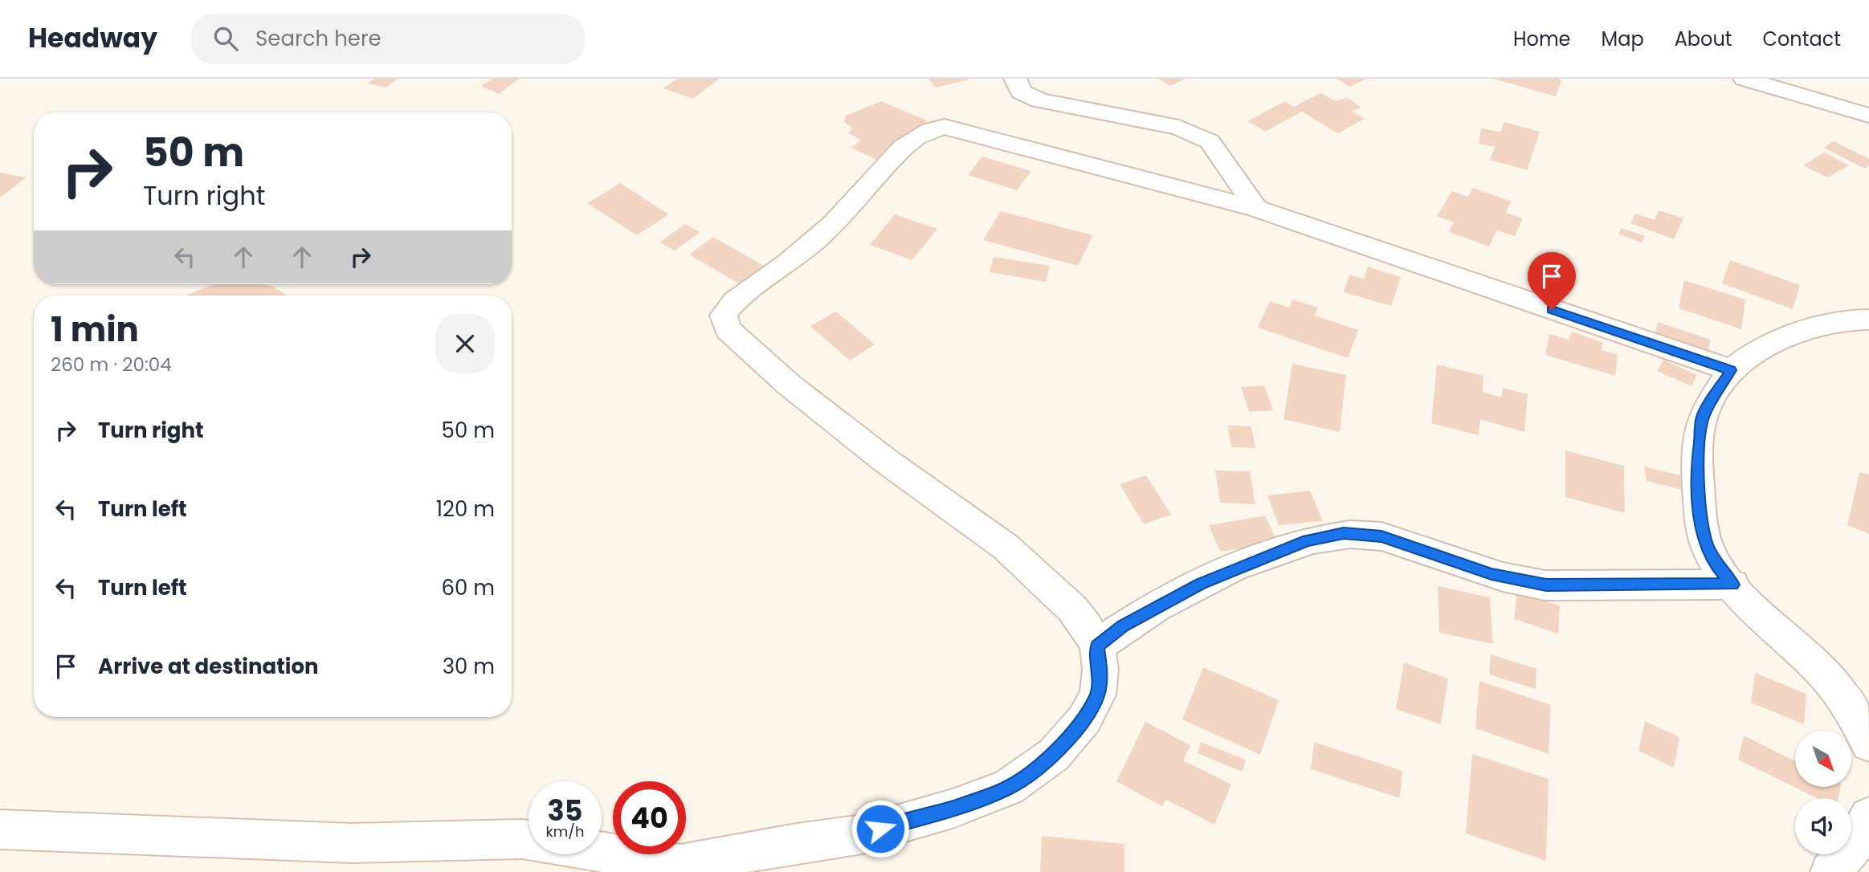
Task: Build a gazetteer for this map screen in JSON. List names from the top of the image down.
{
  "north": "bottom right",
  "page": {
    "header": "Headway",
    "search": "Search here",
    "nav": [
      "Home",
      "Map",
      "About",
      "Contact"
    ],
    "turn": ["50 m", "Turn right"],
    "heading": ["1 min", "260 m · 20:04"],
    "list": [
      {
        "name": "Turn right",
        "value": "50 m"
      },
      {
        "name": "Turn left",
        "value": "120 m"
      },
      {
        "name": "Turn left",
        "value": "60 m"
      },
      {
        "name": "Arrive at destination",
        "value": "30 m"
      }
    ],
    "speed": "35 km/h",
    "limit": "40"
  }
}
